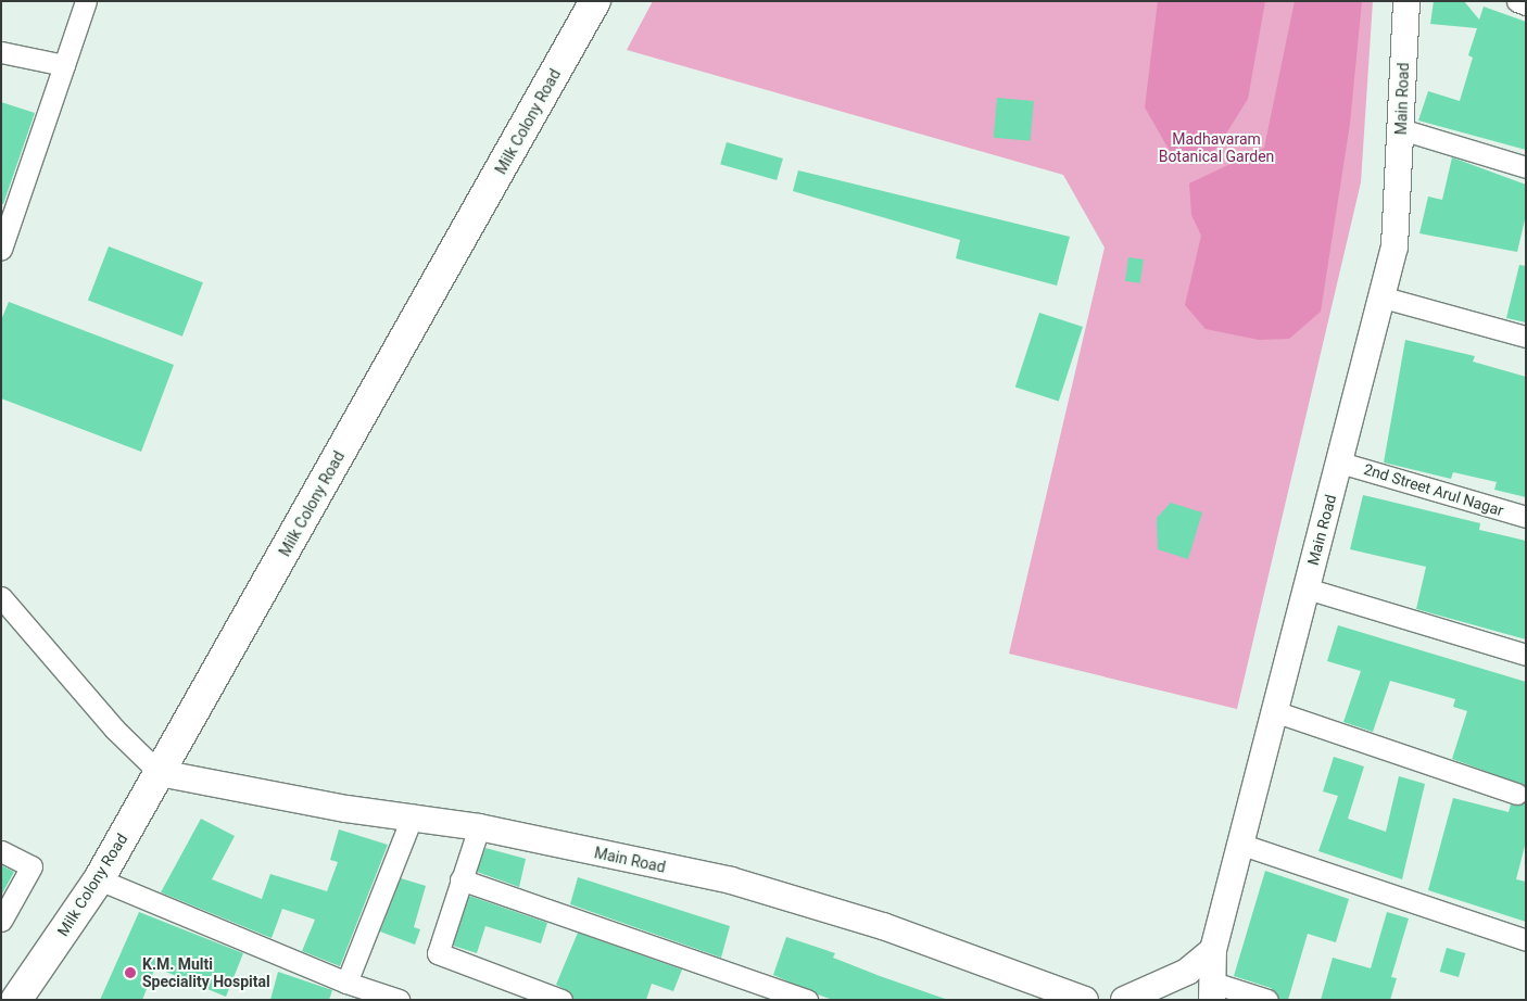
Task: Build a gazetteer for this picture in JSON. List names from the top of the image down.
{
  "streets": {
    "main road": ["Milk Colony Road"],
    "street": ["Main Road", "2nd Street Arul Nagar"]
  },
  "crossings": [
    ["Main Road", "Milk Colony Road"],
    ["Main Road", "2nd Street Arul Nagar"]
  ],
  "parks": ["Madhavaram Botanical Garden"],
  "places": ["K.M. Multi Speciality Hospital"]
}
